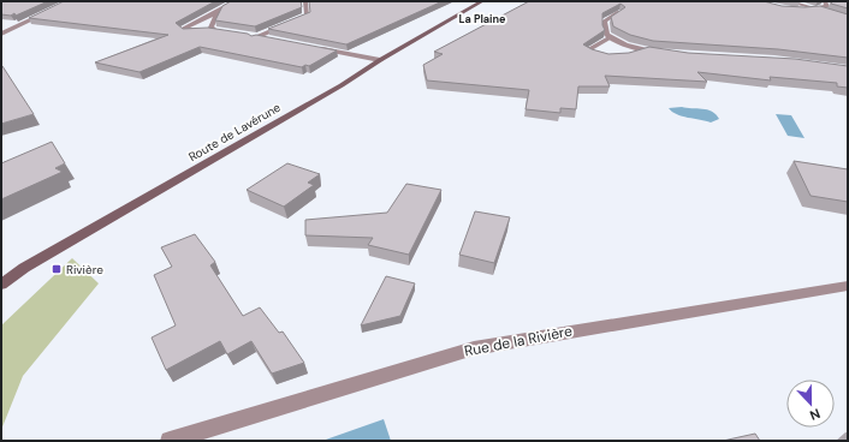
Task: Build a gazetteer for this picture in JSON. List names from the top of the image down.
{
  "streets": {
    "street": ["Route de Lavérune", "Rue de la Rivière"]
  },
  "districts": ["La Plaine"],
  "places": {
    "transit": ["Rivière"]
  },
  "north": "bottom"
}
